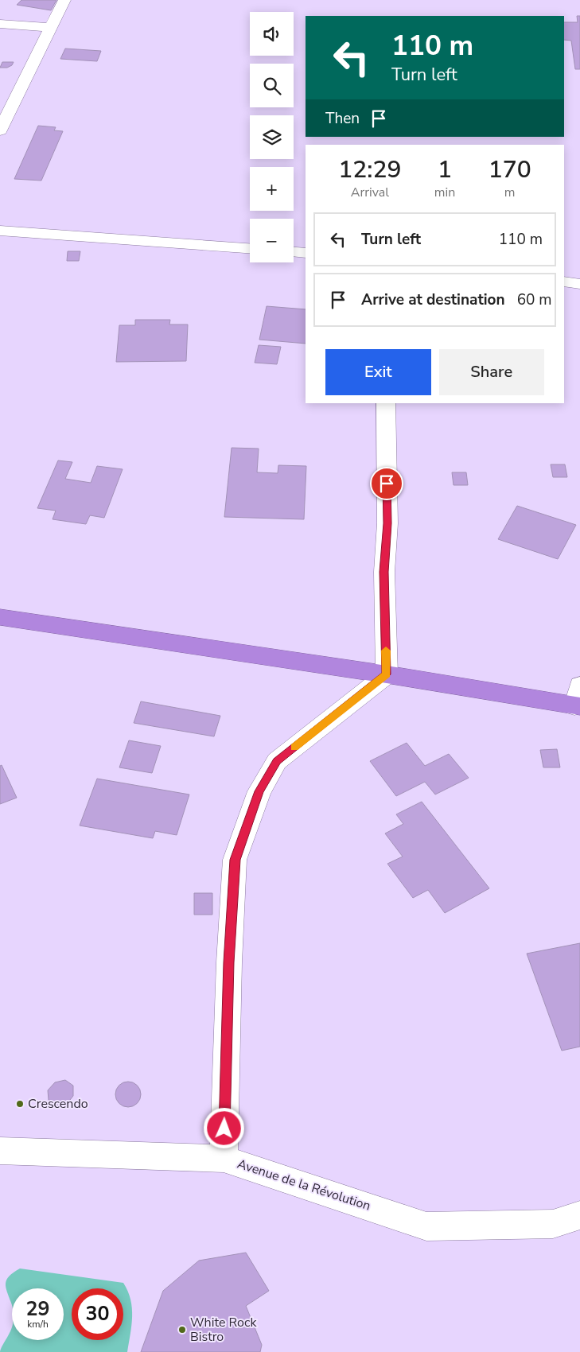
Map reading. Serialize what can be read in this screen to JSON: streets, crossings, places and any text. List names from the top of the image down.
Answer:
{
  "streets": {
    "street": ["Avenue de la Révolution"]
  },
  "places": ["Crescendo", "White Rock Bistro"],
  "page": {
    "map_buttons": ["+", "−"],
    "turn": ["110 m", "Turn left"],
    "then": "Then",
    "eta": [
      "12:29",
      "Arrival",
      "1",
      "min",
      "170",
      "m"
    ],
    "list": [
      {
        "name": "Turn left",
        "value": "110 m"
      },
      {
        "name": "Arrive at destination",
        "value": "60 m"
      }
    ],
    "buttons": ["Exit", "Share"],
    "speed": "29 km/h",
    "limit": "30"
  }
}
